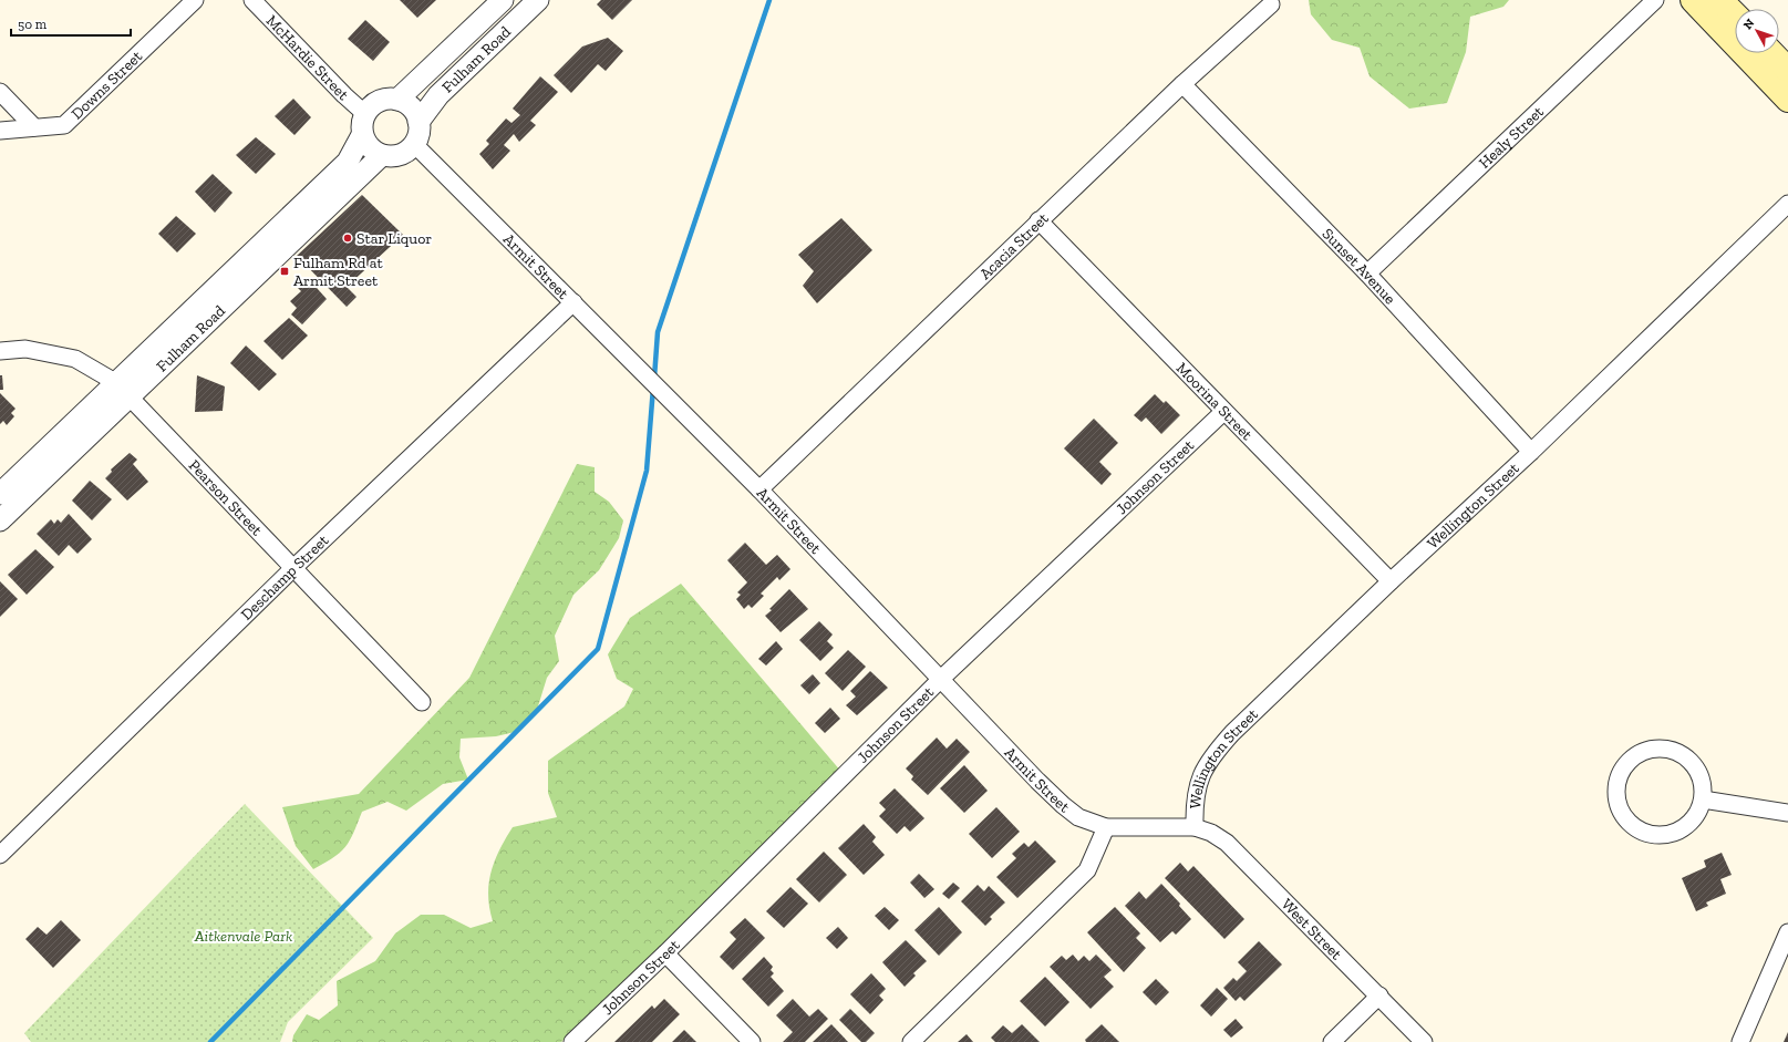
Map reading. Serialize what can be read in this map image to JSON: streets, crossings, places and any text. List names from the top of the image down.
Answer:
{
  "streets": {
    "street": [
      "McHardie Street",
      "Fulham Road",
      "Downs Street",
      "Healy Street",
      "Acacia Street",
      "Armit Street",
      "Sunset Avenue",
      "Moorina Street",
      "Johnson Street",
      "Pearson Street",
      "Wellington Street",
      "Deschamp Street",
      "West Street"
    ]
  },
  "crossings": [
    ["McHardie Street", "Fulham Road"],
    ["McHardie Street", "Armit Street"],
    ["Fulham Road", "Armit Street"],
    ["Fulham Road", "Pearson Street"],
    ["Healy Street", "Sunset Avenue"],
    ["Acacia Street", "Armit Street"],
    ["Acacia Street", "Sunset Avenue"],
    ["Acacia Street", "Moorina Street"],
    ["Armit Street", "Johnson Street"],
    ["Armit Street", "Wellington Street"],
    ["Armit Street", "Deschamp Street"],
    ["Armit Street", "West Street"],
    ["Sunset Avenue", "Wellington Street"],
    ["Moorina Street", "Johnson Street"],
    ["Moorina Street", "Wellington Street"],
    ["Pearson Street", "Deschamp Street"],
    ["Wellington Street", "West Street"]
  ],
  "parks": ["Aitkenvale Park"],
  "places": {
    "other": ["Star Liquor"],
    "transit": ["Fulham Rd at Armit Street"]
  },
  "scale_bar": "50 m",
  "north": "top left"
}
